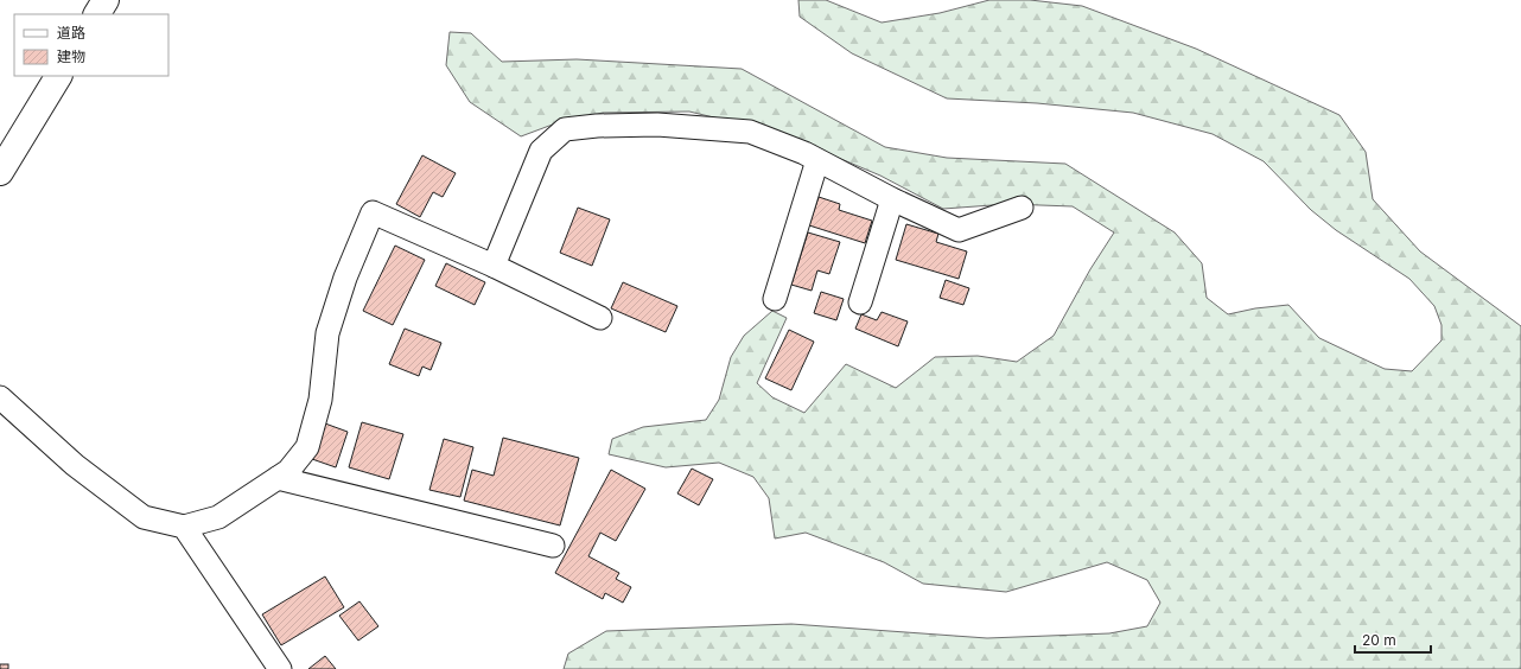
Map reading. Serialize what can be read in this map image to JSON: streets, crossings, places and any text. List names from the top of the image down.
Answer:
{
  "legend": ["道路", "建物"],
  "scale_bar": "20 m"
}
